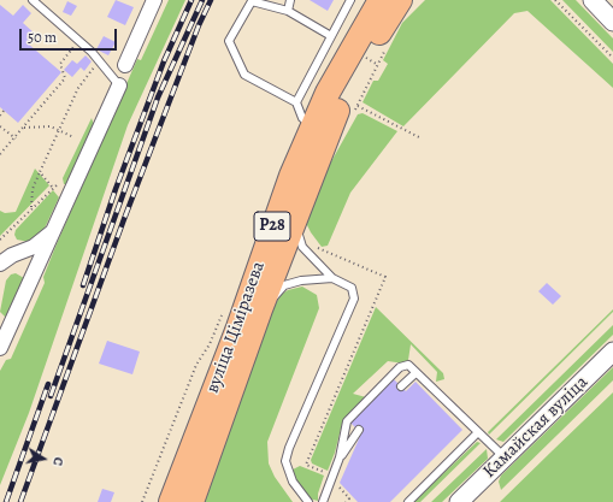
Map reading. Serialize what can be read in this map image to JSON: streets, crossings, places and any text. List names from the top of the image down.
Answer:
{
  "streets": {
    "main road": ["Р28", "вуліца Ціміразева"],
    "street": ["Камайская вуліца"]
  },
  "scale_bar": "50 m",
  "north": "right"
}
